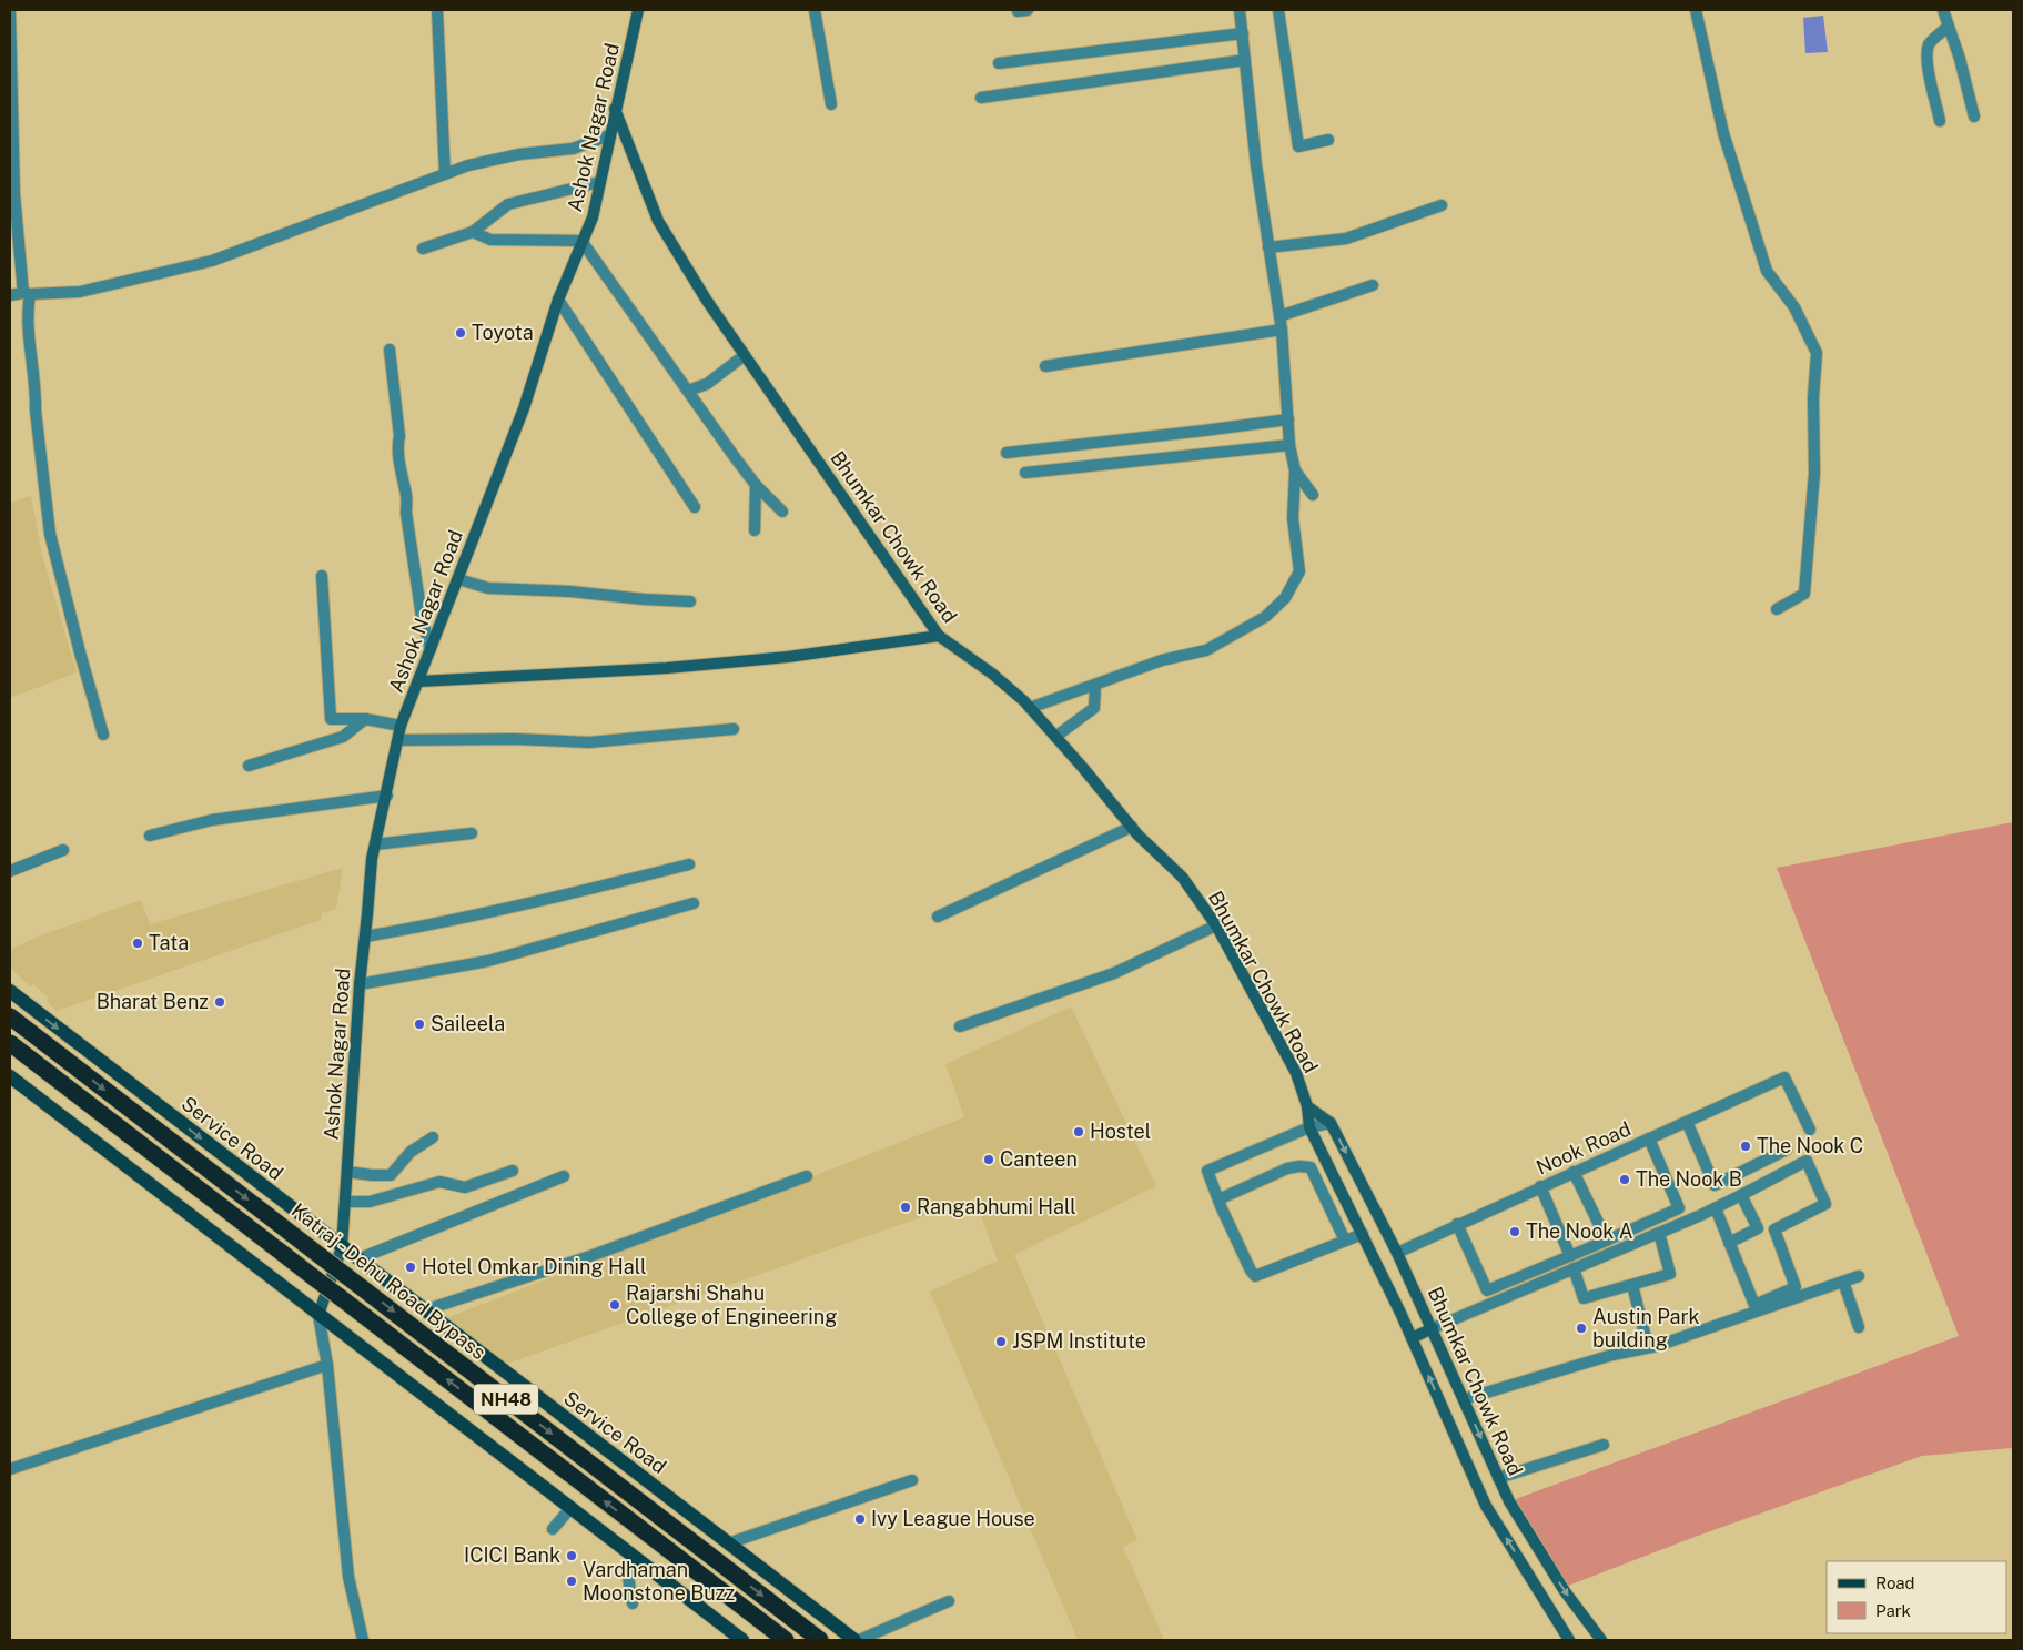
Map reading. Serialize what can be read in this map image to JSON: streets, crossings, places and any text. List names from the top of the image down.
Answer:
{
  "streets": {
    "highway": ["Katraj - Dehu Road Bypass", "NH48"],
    "main road": ["Service Road"],
    "street": ["Ashok Nagar Road", "Bhumkar Chowk Road", "Nook Road"]
  },
  "crossings": [
    ["Ashok Nagar Road", "Bhumkar Chowk Road"],
    ["Ashok Nagar Road", "Service Road"],
    ["Bhumkar Chowk Road", "Nook Road"]
  ],
  "places": [
    "Toyota",
    "Tata",
    "Bharat Benz",
    "Saileela",
    "Hostel",
    "The Nook C",
    "Canteen",
    "The Nook B",
    "Rangabhumi Hall",
    "The Nook A",
    "Hotel Omkar Dining Hall",
    "Rajarshi Shahu College of Engineering",
    "Austin Park building",
    "JSPM Institute",
    "Ivy League House",
    "ICICI Bank",
    "Vardhaman Moonstone Buzz"
  ],
  "legend": ["Road", "Park"]
}
